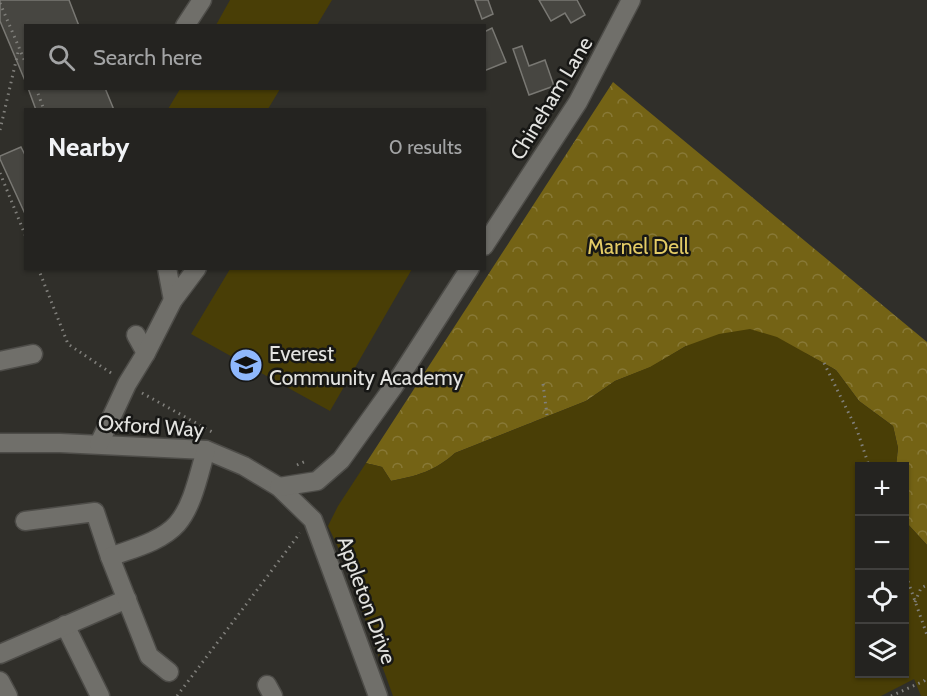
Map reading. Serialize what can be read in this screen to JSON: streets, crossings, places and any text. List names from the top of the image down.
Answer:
{
  "streets": {
    "street": ["Chineham Lane", "Oxford Way", "Appleton Drive"]
  },
  "crossings": [
    ["Oxford Way", "Appleton Drive"]
  ],
  "parks": ["Marnel Dell"],
  "places": {
    "school or university": ["Everest Community Academy"]
  },
  "page": {
    "search": "Search here",
    "heading": ["Nearby", "0 results"],
    "map_buttons": ["+", "−"]
  }
}
